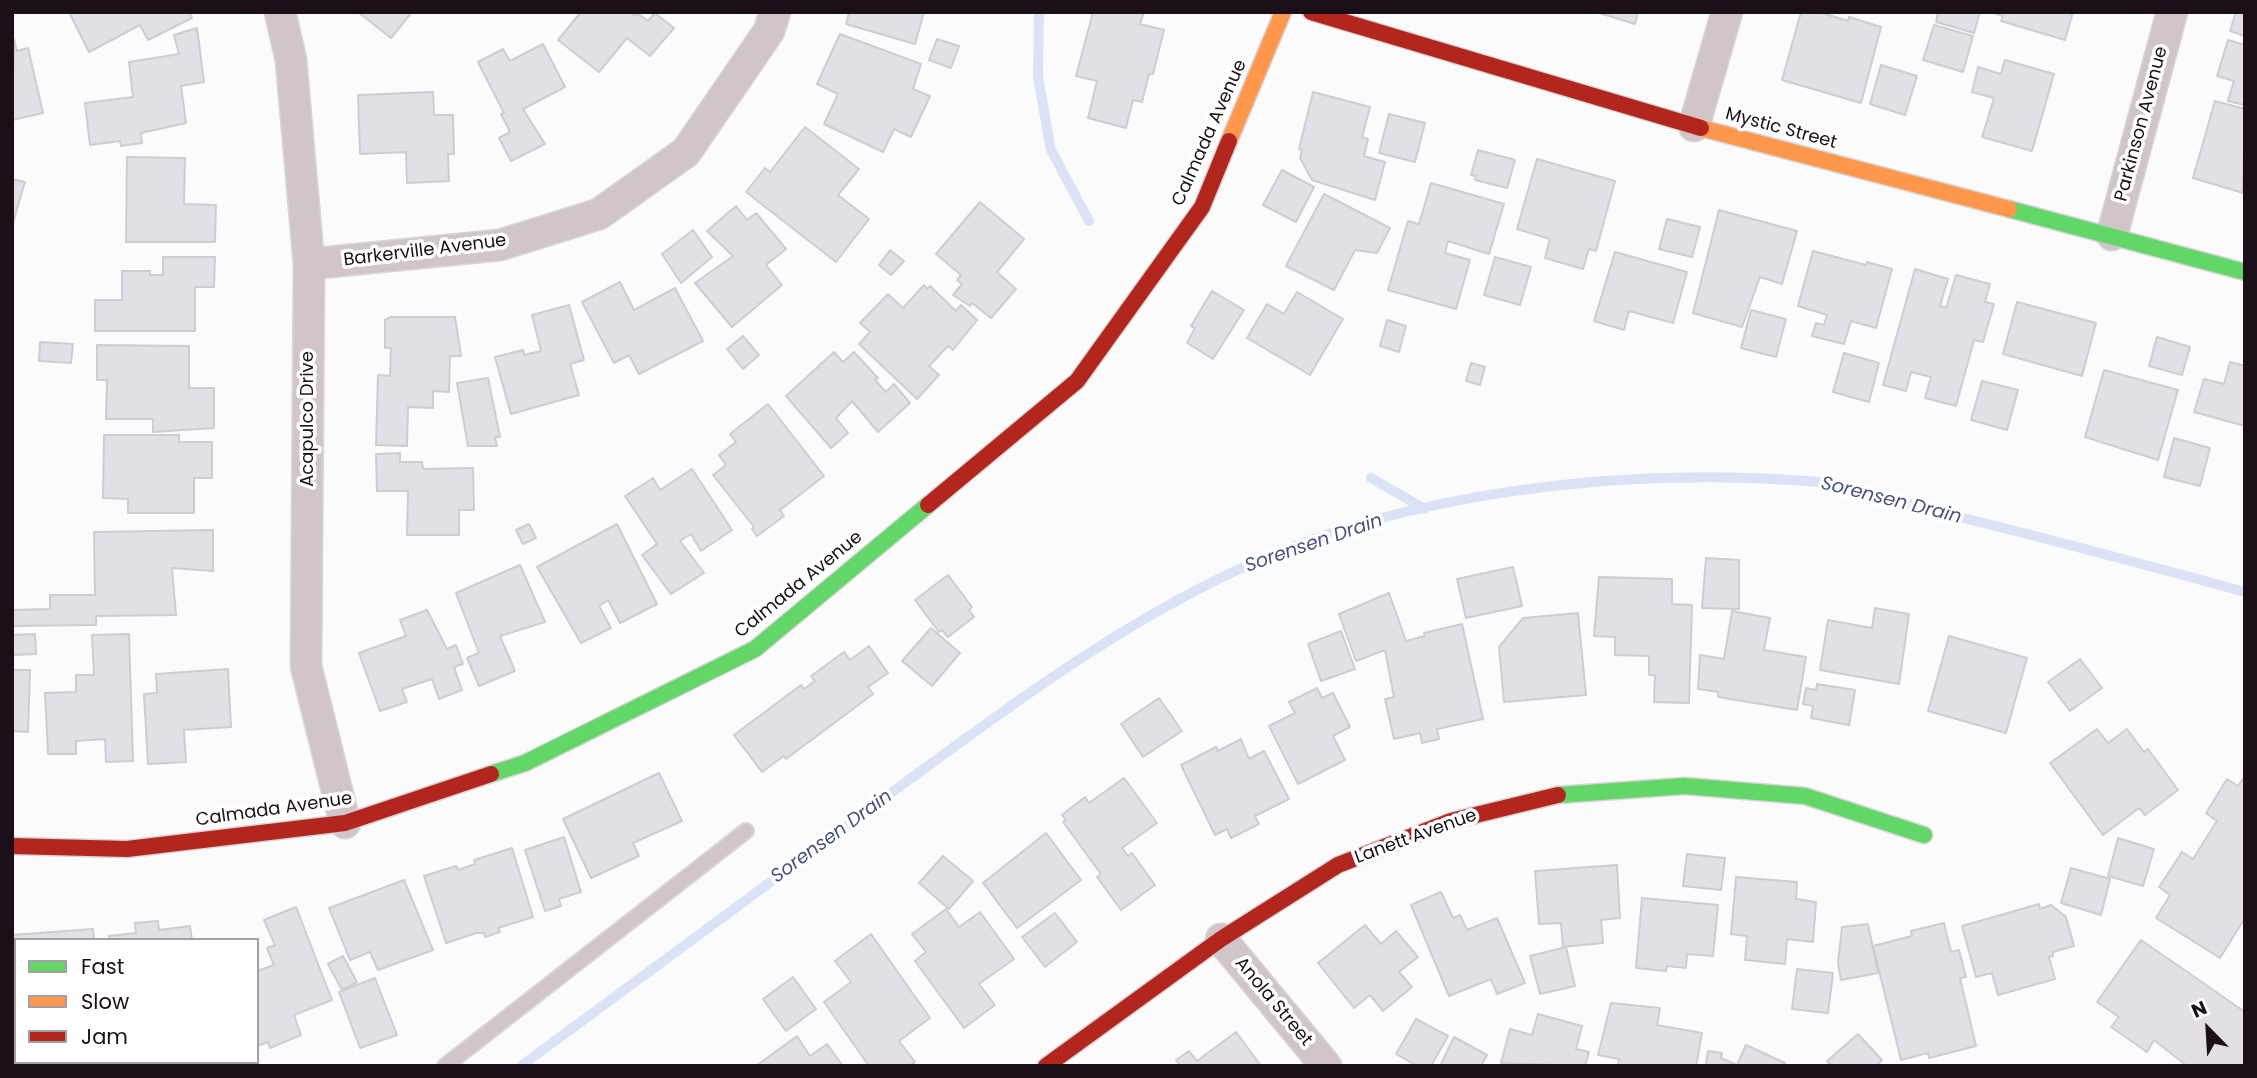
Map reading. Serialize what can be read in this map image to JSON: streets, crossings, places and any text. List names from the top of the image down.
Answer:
{
  "streets": {
    "street": [
      "Parkinson Avenue",
      "Mystic Street",
      "Calmada Avenue",
      "Barkerville Avenue",
      "Acapulco Drive",
      "Lanett Avenue",
      "Anola Street"
    ]
  },
  "crossings": [
    ["Parkinson Avenue", "Mystic Street"],
    ["Calmada Avenue", "Acapulco Drive"],
    ["Barkerville Avenue", "Acapulco Drive"],
    ["Lanett Avenue", "Anola Street"]
  ],
  "water": ["Sorensen Drain"],
  "legend": ["Fast", "Slow", "Jam"],
  "north": "top left"
}
